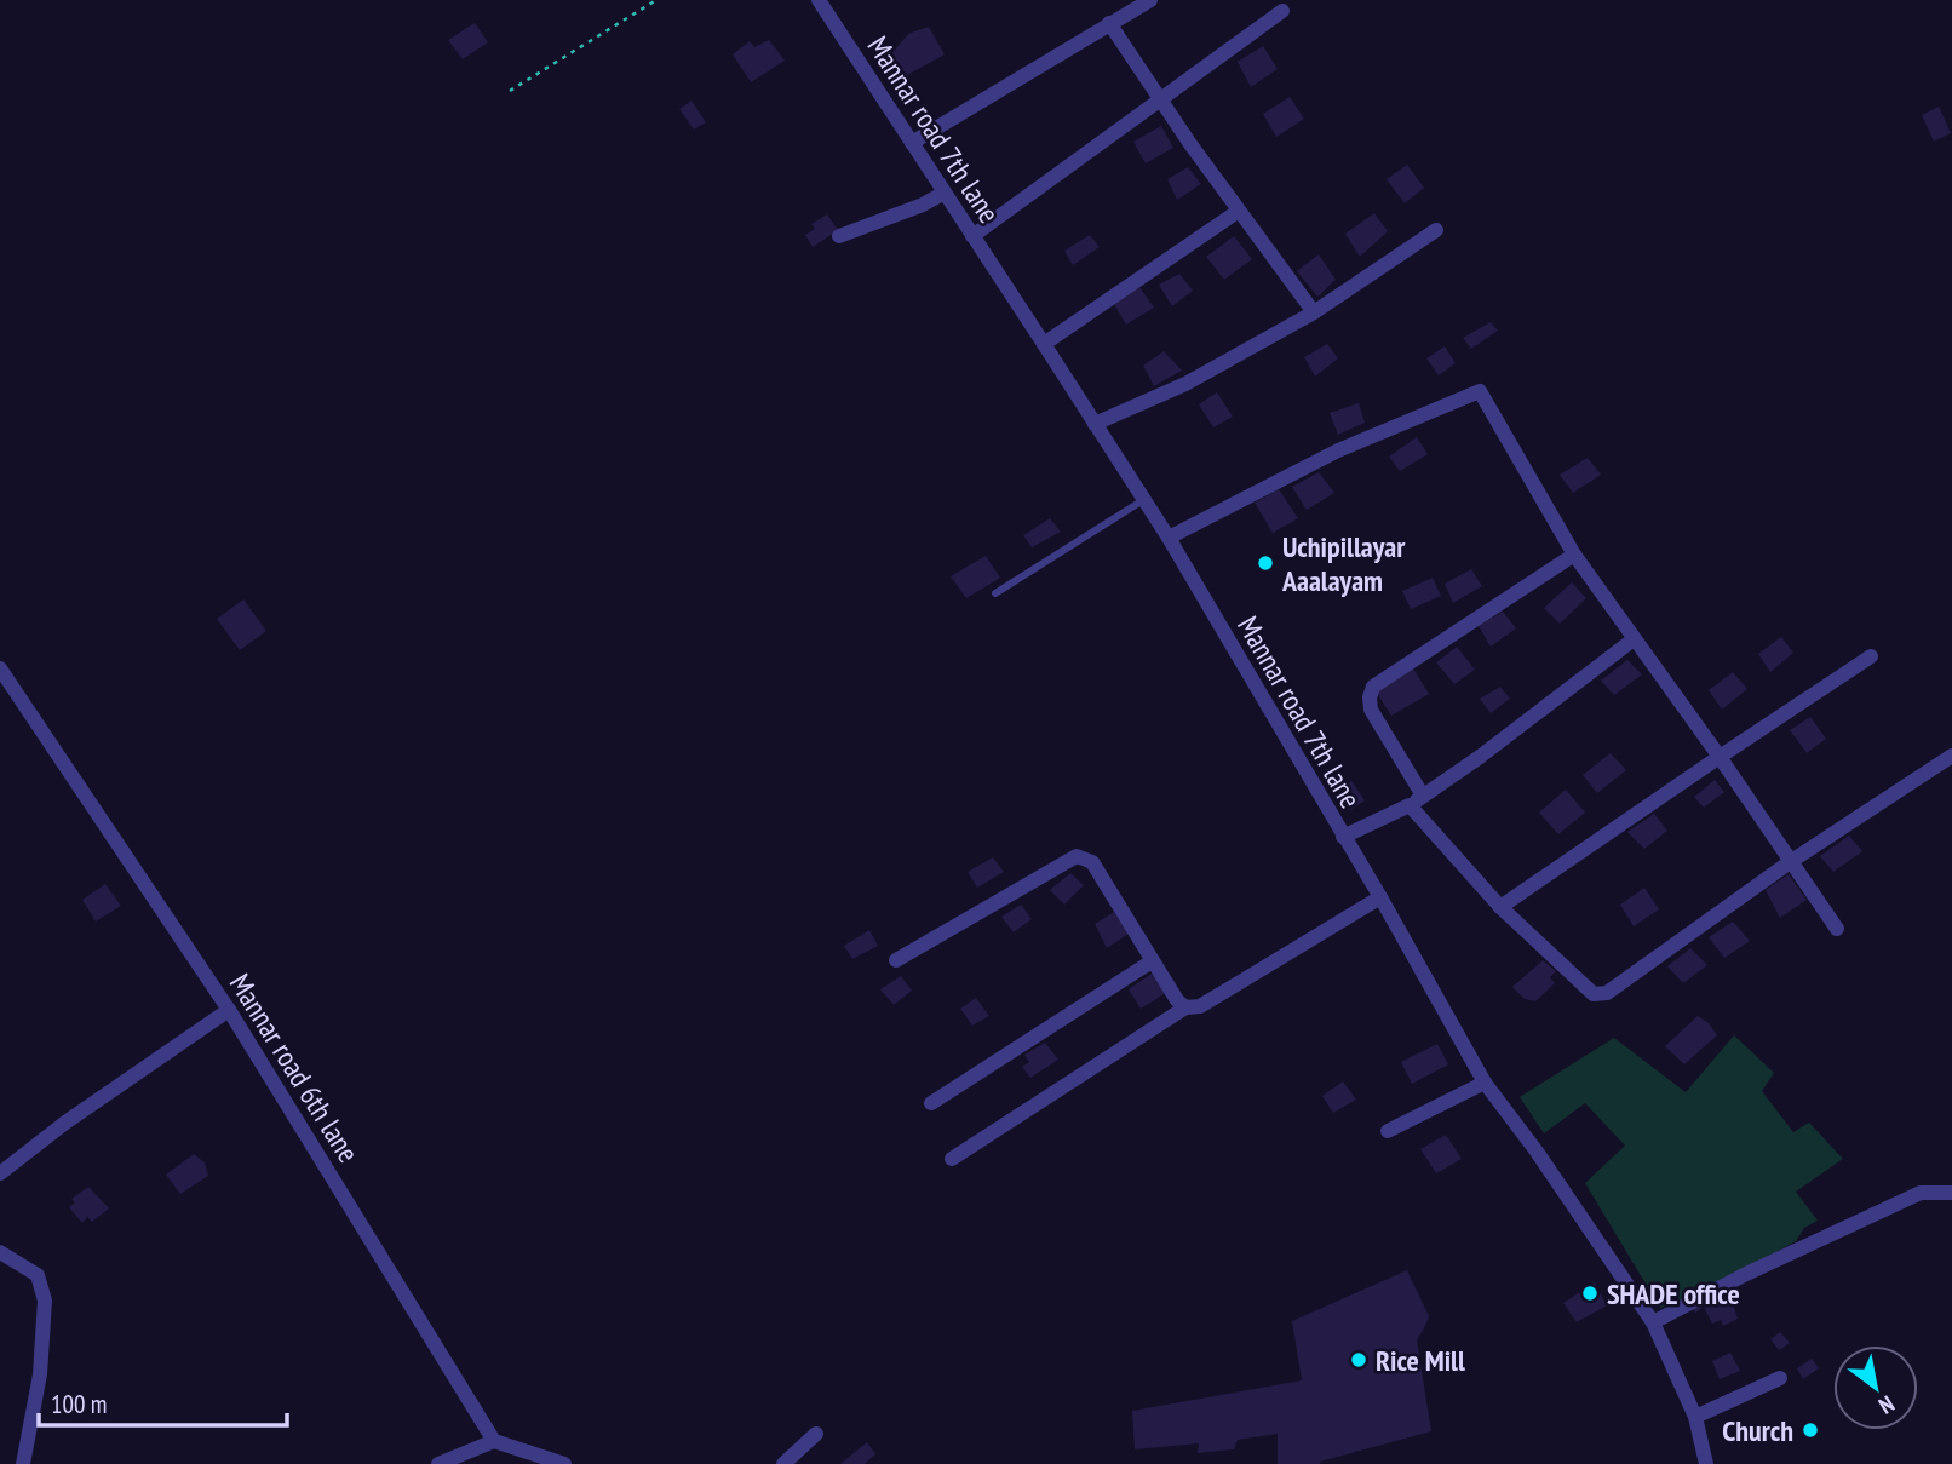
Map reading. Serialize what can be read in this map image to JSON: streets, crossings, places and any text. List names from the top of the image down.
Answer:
{
  "streets": {
    "street": ["Mannar road 7th lane", "Mannar road 6th lane"]
  },
  "places": [
    "Uchipillayar Aaalayam",
    "SHADE office",
    "Rice Mill",
    "Church"
  ],
  "scale_bar": "100 m",
  "north": "bottom right"
}
